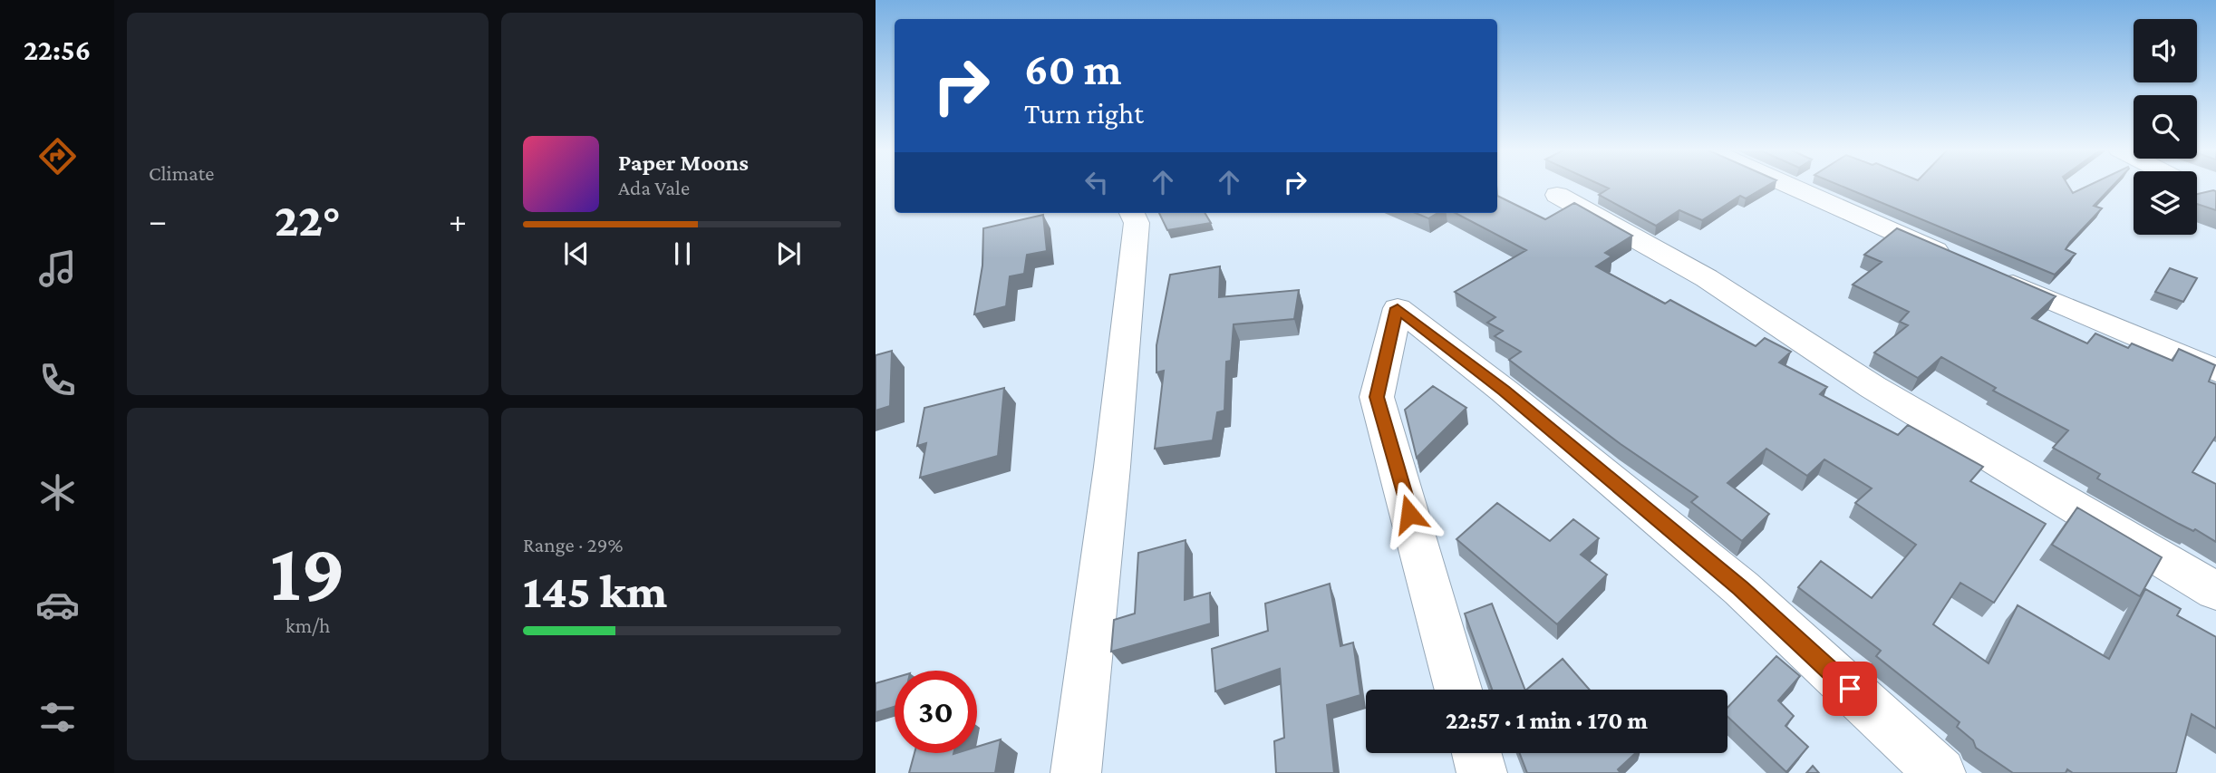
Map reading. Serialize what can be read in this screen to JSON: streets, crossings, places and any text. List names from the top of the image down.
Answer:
{
  "page": {
    "tabs": "22:56",
    "tile": [
      "Climate",
      ["19", "km/h"],
      ["Range · 29%", "145 km"]
    ],
    "turn": ["60 m", "Turn right"],
    "song": ["Paper Moons", "Ada Vale"],
    "heat": ["−", "22°", "+"],
    "limit": "30",
    "trip": "22:57 · 1 min · 170 m"
  }
}
